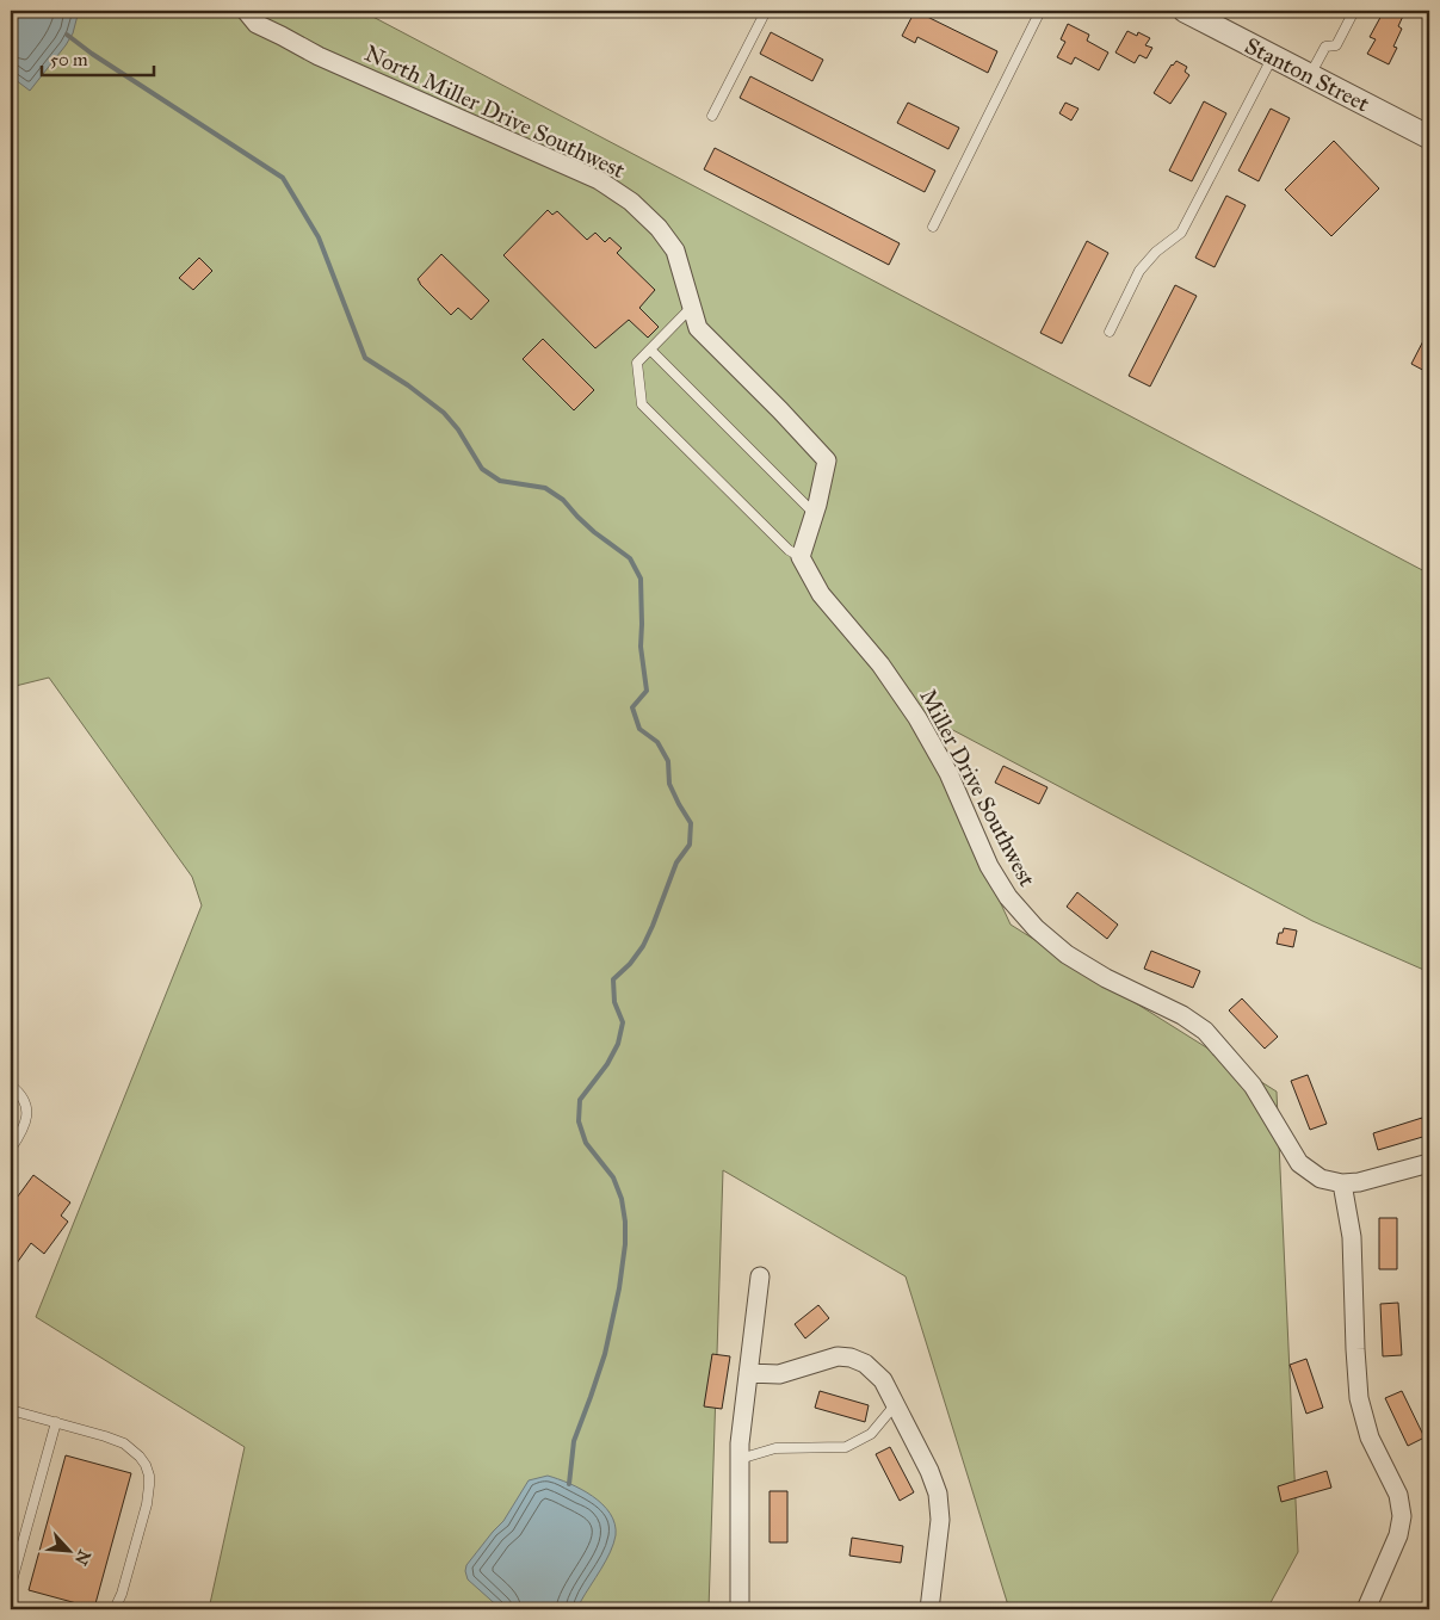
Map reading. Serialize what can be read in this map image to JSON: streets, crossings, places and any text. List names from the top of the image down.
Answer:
{
  "streets": {
    "street": ["Stanton Street", "North Miller Drive Southwest", "Miller Drive Southwest"]
  },
  "crossings": [
    ["North Miller Drive Southwest", "Miller Drive Southwest"]
  ],
  "scale_bar": "50 m",
  "north": "bottom right"
}
